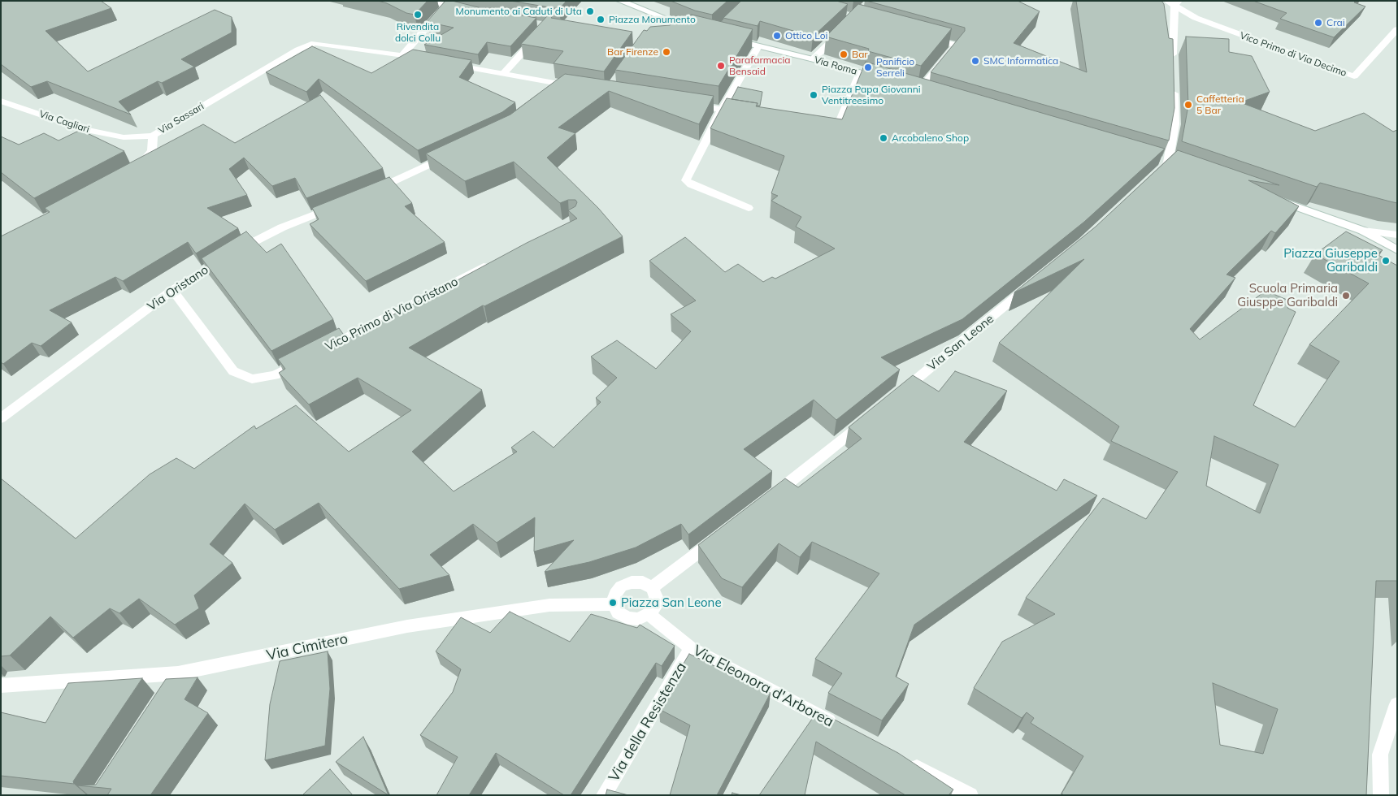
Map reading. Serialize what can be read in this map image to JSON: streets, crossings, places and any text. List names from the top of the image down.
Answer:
{
  "streets": {
    "street": [
      "Vico Primo di Via Decimo",
      "Via Roma",
      "Via Sassari",
      "Via Cagliari",
      "Via Oristano",
      "Vico Primo di Via Oristano",
      "Via San Leone",
      "Via Cimitero",
      "Via Eleonora d'Arborea",
      "Via della Resistenza"
    ]
  },
  "crossings": [
    ["Via Sassari", "Via Cagliari"],
    ["Via Cimitero", "Via Eleonora d'Arborea"],
    ["Via Eleonora d'Arborea", "Via della Resistenza"]
  ],
  "places": [
    "Monumento ai Caduti di Uta",
    "Rivendita dolci Collu",
    "Piazza Monumento",
    "Crai",
    "Ottico Loi",
    "Bar Firenze",
    "Bar",
    "SMC Informatica",
    "Parafarmacia Bensaid",
    "Panificio Serreli",
    "Piazza Papa Giovanni Ventitreesimo",
    "Caffetteria 5 Bar",
    "Arcobaleno Shop",
    "Piazza Giuseppe Garibaldi",
    "Scuola Primaria Giusppe Garibaldi",
    "Piazza San Leone"
  ]
}
